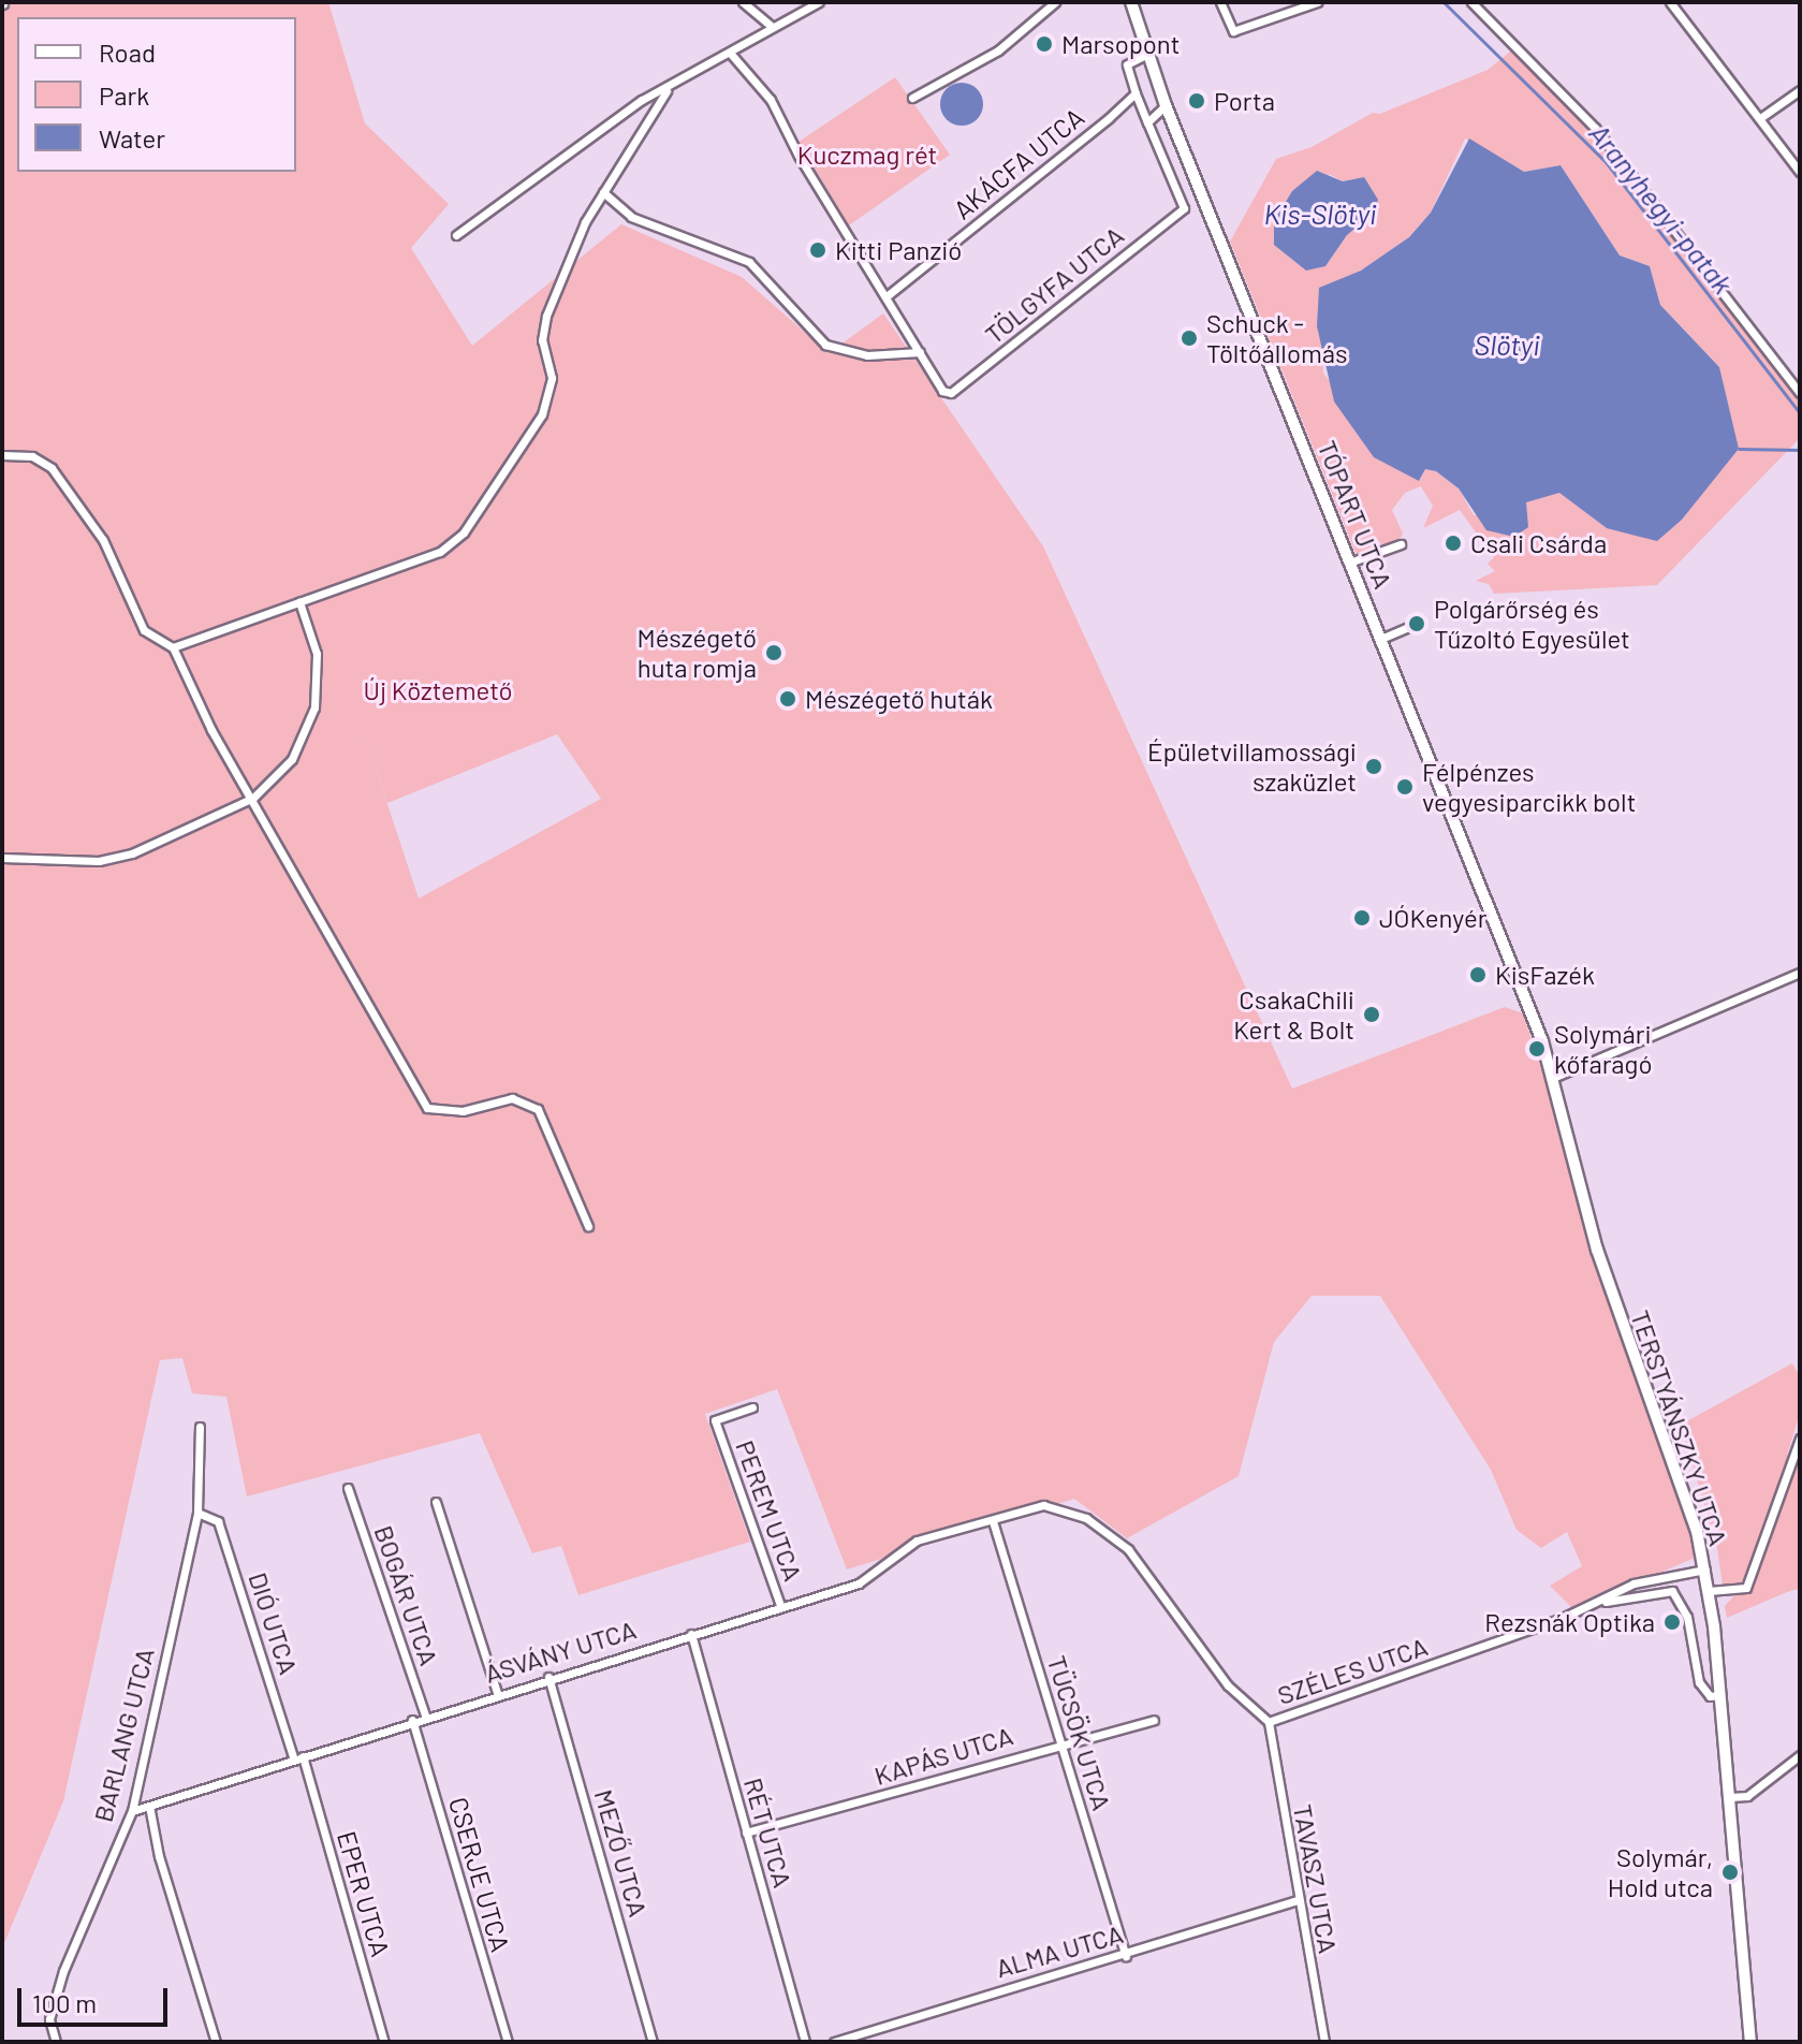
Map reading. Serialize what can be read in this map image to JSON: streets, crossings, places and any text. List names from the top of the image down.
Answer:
{
  "streets": {
    "main road": ["TÓPART UTCA", "TERSTYÁNSZKY UTCA"],
    "street": [
      "AKÁCFA UTCA",
      "TÖLGYFA UTCA",
      "PEREM UTCA",
      "BOGÁR UTCA",
      "DIÓ UTCA",
      "ÁSVÁNY UTCA",
      "SZÉLES UTCA",
      "TÜCSÖK UTCA",
      "BARLANG UTCA",
      "KAPÁS UTCA",
      "RÉT UTCA",
      "MEZŐ UTCA",
      "CSERJE UTCA",
      "TAVASZ UTCA",
      "EPER UTCA",
      "ALMA UTCA"
    ]
  },
  "crossings": [
    ["TÓPART UTCA", "TERSTYÁNSZKY UTCA"],
    ["TERSTYÁNSZKY UTCA", "SZÉLES UTCA"],
    ["PEREM UTCA", "ÁSVÁNY UTCA"],
    ["BOGÁR UTCA", "ÁSVÁNY UTCA"],
    ["DIÓ UTCA", "ÁSVÁNY UTCA"],
    ["DIÓ UTCA", "BARLANG UTCA"],
    ["DIÓ UTCA", "EPER UTCA"],
    ["ÁSVÁNY UTCA", "SZÉLES UTCA"],
    ["ÁSVÁNY UTCA", "TÜCSÖK UTCA"],
    ["ÁSVÁNY UTCA", "BARLANG UTCA"],
    ["ÁSVÁNY UTCA", "RÉT UTCA"],
    ["ÁSVÁNY UTCA", "MEZŐ UTCA"],
    ["ÁSVÁNY UTCA", "CSERJE UTCA"],
    ["ÁSVÁNY UTCA", "EPER UTCA"],
    ["SZÉLES UTCA", "TÜCSÖK UTCA"],
    ["SZÉLES UTCA", "TAVASZ UTCA"],
    ["TÜCSÖK UTCA", "KAPÁS UTCA"],
    ["TÜCSÖK UTCA", "ALMA UTCA"],
    ["KAPÁS UTCA", "RÉT UTCA"],
    ["TAVASZ UTCA", "ALMA UTCA"]
  ],
  "water": ["Aranyhegyi-patak", "Kis-Slötyi", "Slötyi"],
  "parks": ["Kuczmag rét", "Új Köztemető"],
  "places": [
    "Marsopont",
    "Porta",
    "Kitti Panzió",
    "Schuck - Töltőállomás",
    "Csali Csárda",
    "Polgárőrség és Tűzoltó Egyesület",
    "Mészégető huta romja",
    "Mészégető huták",
    "Épületvillamossági szaküzlet",
    "Félpénzes vegyesiparcikk bolt",
    "JÓKenyér",
    "KisFazék",
    "CsakaChili Kert & Bolt",
    "Solymári kőfaragó",
    "Rezsnák Optika",
    "Solymár, Hold utca"
  ],
  "legend": ["Road", "Park", "Water"],
  "scale_bar": "100 m"
}
